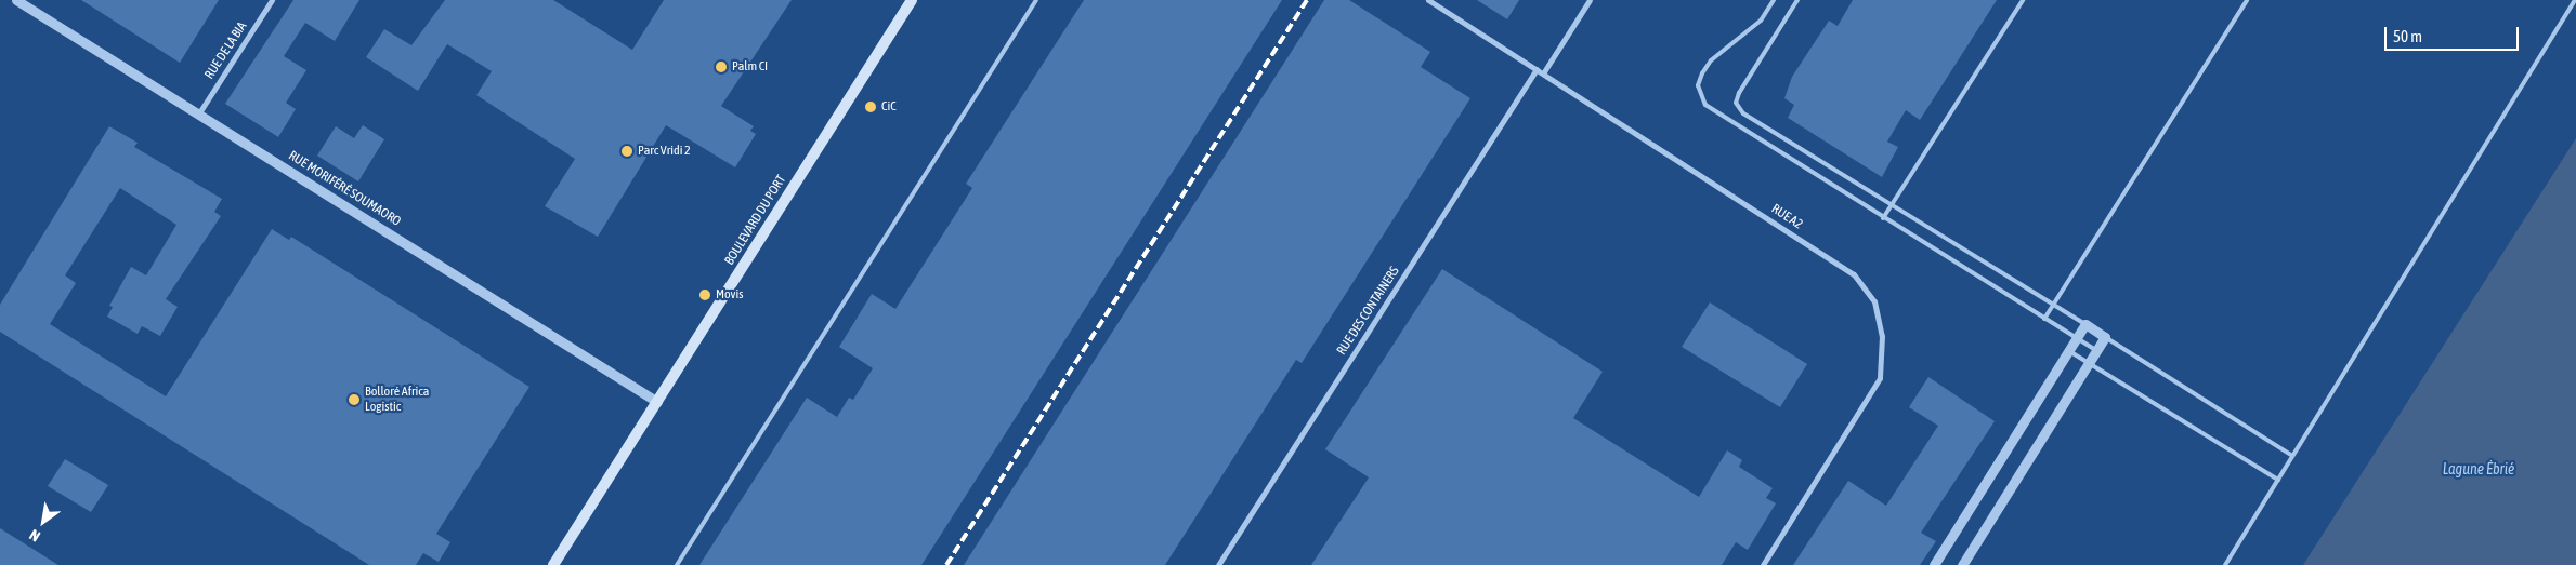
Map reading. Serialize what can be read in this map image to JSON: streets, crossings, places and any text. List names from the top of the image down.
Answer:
{
  "streets": {
    "main road": ["BOULEVARD DU PORT"],
    "street": [
      "RUE DE LA BIA",
      "RUE MORIFÉRÉ SOUMAORO",
      "RUE A2",
      "RUE DES CONTAINERS"
    ]
  },
  "crossings": [
    ["RUE DE LA BIA", "RUE MORIFÉRÉ SOUMAORO"],
    ["RUE MORIFÉRÉ SOUMAORO", "BOULEVARD DU PORT"],
    ["RUE A2", "RUE DES CONTAINERS"]
  ],
  "water": ["Lagune Ébrié"],
  "places": [
    "Palm CI",
    "CiC",
    "Parc Vridi 2",
    "Movis",
    "Bolloré Africa Logistic"
  ],
  "scale_bar": "50 m",
  "north": "bottom left"
}
